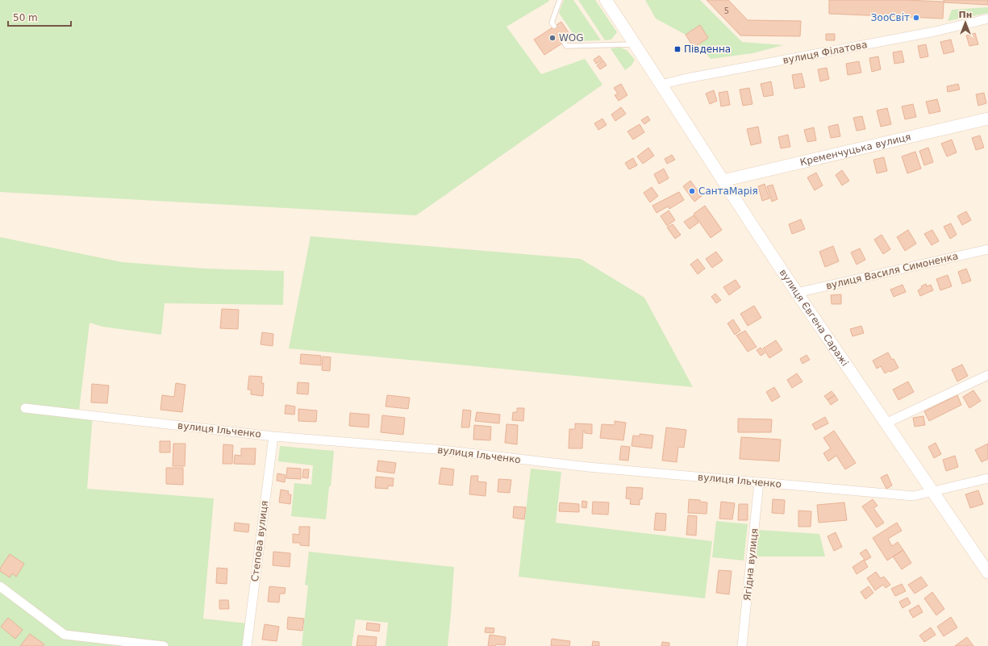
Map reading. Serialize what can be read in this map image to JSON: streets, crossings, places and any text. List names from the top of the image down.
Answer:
{
  "streets": {
    "main road": ["Кременчуцька вулиця", "вулиця Євгена Саражі"],
    "street": [
      "вулиця Філатова",
      "вулиця Василя Симоненка",
      "вулиця Ільченко",
      "Степова вулиця",
      "Ягідна вулиця"
    ]
  },
  "crossings": [
    ["вулиця Філатова", "вулиця Євгена Саражі"],
    ["Кременчуцька вулиця", "вулиця Євгена Саражі"],
    ["вулиця Василя Симоненка", "вулиця Євгена Саражі"],
    ["вулиця Євгена Саражі", "вулиця Ільченко"],
    ["вулиця Ільченко", "Степова вулиця"],
    ["вулиця Ільченко", "Ягідна вулиця"]
  ],
  "places": {
    "other": ["ЗооСвiт", "WOG", "СантаМарія"],
    "transit": ["Південна"]
  },
  "house_numbers": ["5"],
  "scale_bar": "50 m",
  "north": "top"
}
